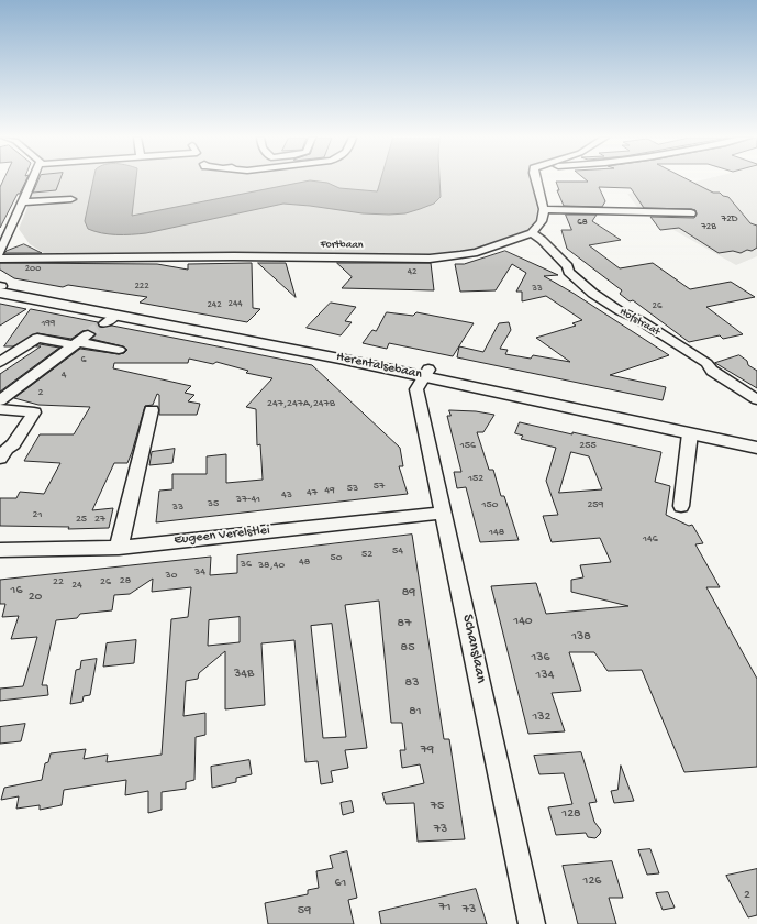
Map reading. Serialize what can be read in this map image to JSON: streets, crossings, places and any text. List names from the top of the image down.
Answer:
{
  "streets": {
    "main road": ["Herentalsebaan"],
    "street": [
      "Fortbaan",
      "Hofstraat",
      "Eugeen Verelstlei",
      "Schanslaan"
    ]
  },
  "crossings": [
    ["Fortbaan", "Hofstraat"],
    ["Herentalsebaan", "Schanslaan"],
    ["Eugeen Verelstlei", "Schanslaan"]
  ],
  "house_numbers": [
    "72D",
    "68",
    "72B",
    "200",
    "42",
    "222",
    "33",
    "244",
    "242",
    "26",
    "199",
    "6",
    "4",
    "2",
    "247,247A,247B",
    "156",
    "255",
    "152",
    "57",
    "53",
    "49",
    "47",
    "43",
    "37-41",
    "35",
    "150",
    "259",
    "33",
    "21",
    "25",
    "27",
    "148",
    "146",
    "54",
    "52",
    "50",
    "48",
    "36",
    "38,40",
    "34",
    "30",
    "28",
    "22",
    "26",
    "24",
    "16",
    "89",
    "20",
    "140",
    "87",
    "138",
    "85",
    "136",
    "34B",
    "134",
    "83",
    "81",
    "132",
    "79",
    "75",
    "128",
    "73",
    "126",
    "61",
    "2",
    "71",
    "73",
    "59"
  ]
}
